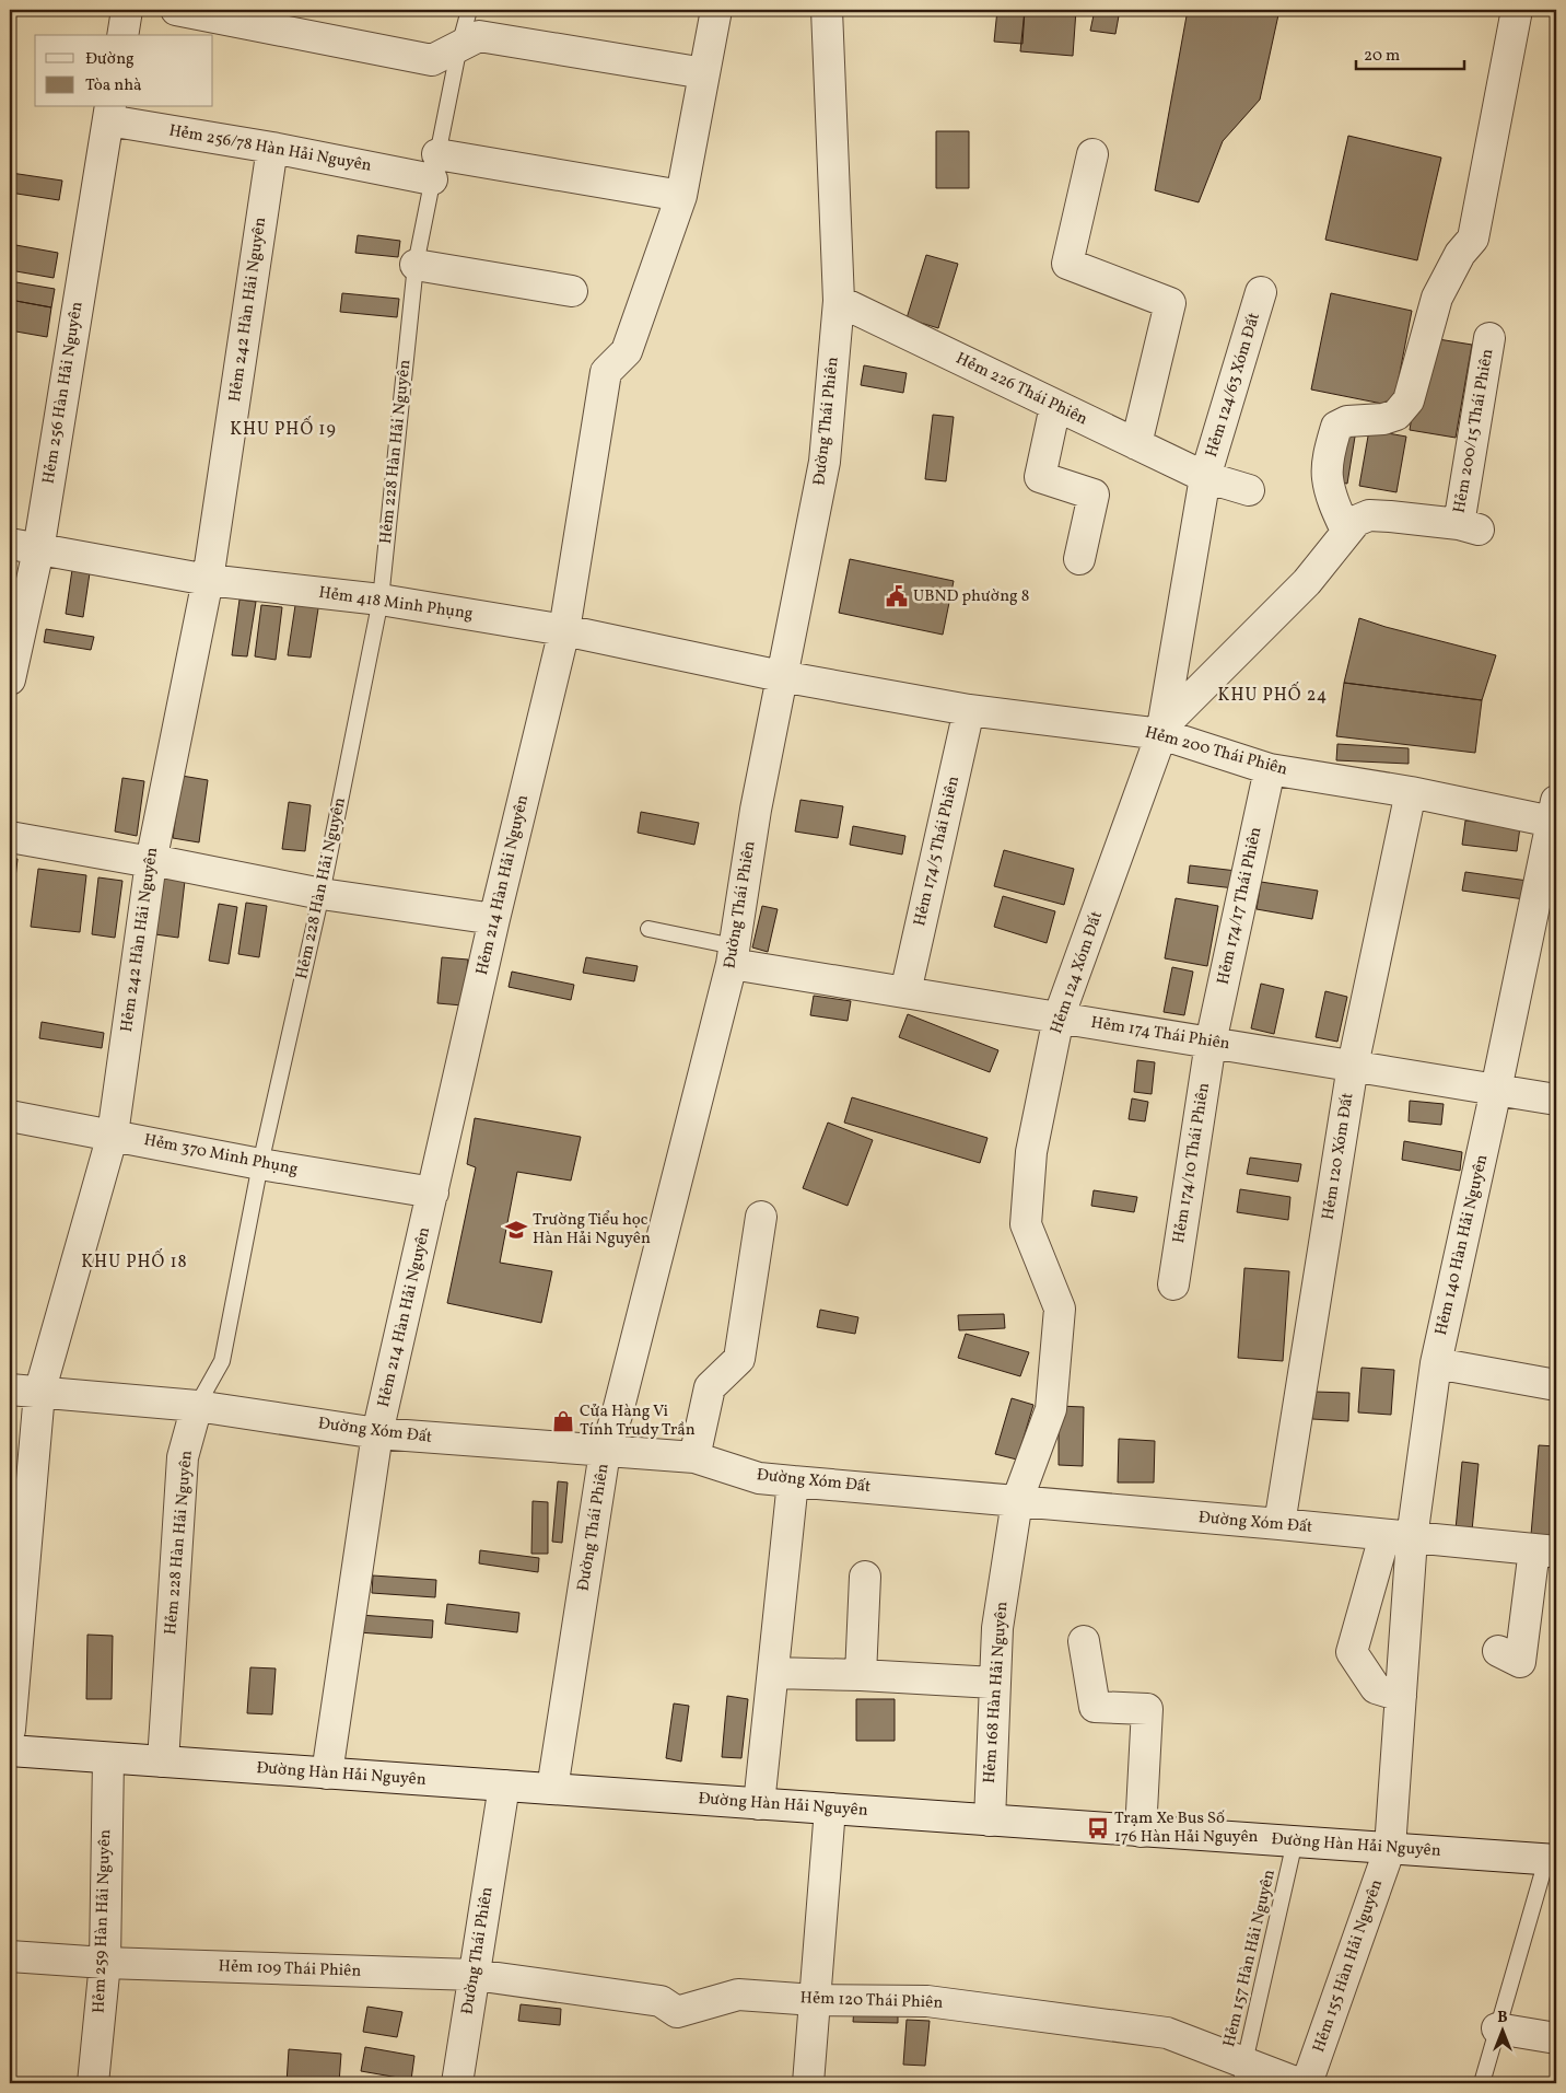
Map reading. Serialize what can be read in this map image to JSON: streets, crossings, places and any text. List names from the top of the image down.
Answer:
{
  "streets": {
    "street": [
      "Hẻm 256/78 Hàn Hải Nguyên",
      "Hẻm 242 Hàn Hải Nguyên",
      "Hẻm 124/63 Xóm Đất",
      "Hẻm 226 Thái Phiên",
      "Hẻm 256 Hàn Hải Nguyên",
      "Đường Thái Phiên",
      "Hẻm 200/15 Thái Phiên",
      "Hẻm 228 Hàn Hải Nguyên",
      "Hẻm 418 Minh Phụng",
      "Hẻm 200 Thái Phiên",
      "Hẻm 174/5 Thái Phiên",
      "Hẻm 214 Hàn Hải Nguyên",
      "Hẻm 174/17 Thái Phiên",
      "Hẻm 124 Xóm Đất",
      "Hẻm 174 Thái Phiên",
      "Hẻm 370 Minh Phụng",
      "Hẻm 120 Xóm Đất",
      "Hẻm 174/10 Thái Phiên",
      "Hẻm 140 Hàn Hải Nguyên",
      "Đường Xóm Đất",
      "Hẻm 168 Hàn Hải Nguyên",
      "Đường Hàn Hải Nguyên",
      "Hẻm 259 Hàn Hải Nguyên",
      "Hẻm 155 Hàn Hải Nguyên",
      "Hẻm 109 Thái Phiên",
      "Hẻm 120 Thái Phiên"
    ],
    "lane": ["Hẻm 157 Hàn Hải Nguyên"]
  },
  "crossings": [
    ["Hẻm 256/78 Hàn Hải Nguyên", "Hẻm 242 Hàn Hải Nguyên"],
    ["Hẻm 256/78 Hàn Hải Nguyên", "Hẻm 256 Hàn Hải Nguyên"],
    ["Hẻm 256/78 Hàn Hải Nguyên", "Hẻm 228 Hàn Hải Nguyên"],
    ["Hẻm 256/78 Hàn Hải Nguyên", "Hẻm 214 Hàn Hải Nguyên"],
    ["Hẻm 242 Hàn Hải Nguyên", "Hẻm 418 Minh Phụng"],
    ["Hẻm 242 Hàn Hải Nguyên", "Hẻm 370 Minh Phụng"],
    ["Hẻm 242 Hàn Hải Nguyên", "Đường Xóm Đất"],
    ["Hẻm 124/63 Xóm Đất", "Hẻm 226 Thái Phiên"],
    ["Hẻm 124/63 Xóm Đất", "Hẻm 124 Xóm Đất"],
    ["Hẻm 226 Thái Phiên", "Đường Thái Phiên"],
    ["Hẻm 226 Thái Phiên", "Hẻm 124 Xóm Đất"],
    ["Hẻm 256 Hàn Hải Nguyên", "Hẻm 418 Minh Phụng"],
    ["Đường Thái Phiên", "Hẻm 418 Minh Phụng"],
    ["Đường Thái Phiên", "Hẻm 200 Thái Phiên"],
    ["Đường Thái Phiên", "Hẻm 174 Thái Phiên"],
    ["Đường Thái Phiên", "Đường Xóm Đất"],
    ["Đường Thái Phiên", "Đường Hàn Hải Nguyên"],
    ["Đường Thái Phiên", "Hẻm 109 Thái Phiên"],
    ["Đường Thái Phiên", "Hẻm 120 Thái Phiên"],
    ["Hẻm 200/15 Thái Phiên", "Hẻm 200 Thái Phiên"],
    ["Hẻm 200/15 Thái Phiên", "Hẻm 124 Xóm Đất"],
    ["Hẻm 228 Hàn Hải Nguyên", "Hẻm 418 Minh Phụng"],
    ["Hẻm 228 Hàn Hải Nguyên", "Hẻm 370 Minh Phụng"],
    ["Hẻm 228 Hàn Hải Nguyên", "Đường Xóm Đất"],
    ["Hẻm 228 Hàn Hải Nguyên", "Đường Hàn Hải Nguyên"],
    ["Hẻm 418 Minh Phụng", "Hẻm 200 Thái Phiên"],
    ["Hẻm 418 Minh Phụng", "Hẻm 214 Hàn Hải Nguyên"],
    ["Hẻm 200 Thái Phiên", "Hẻm 174/5 Thái Phiên"],
    ["Hẻm 200 Thái Phiên", "Hẻm 174/17 Thái Phiên"],
    ["Hẻm 200 Thái Phiên", "Hẻm 124 Xóm Đất"],
    ["Hẻm 200 Thái Phiên", "Hẻm 120 Xóm Đất"],
    ["Hẻm 200 Thái Phiên", "Hẻm 140 Hàn Hải Nguyên"],
    ["Hẻm 174/5 Thái Phiên", "Hẻm 174 Thái Phiên"],
    ["Hẻm 214 Hàn Hải Nguyên", "Hẻm 370 Minh Phụng"],
    ["Hẻm 214 Hàn Hải Nguyên", "Đường Xóm Đất"],
    ["Hẻm 214 Hàn Hải Nguyên", "Đường Hàn Hải Nguyên"],
    ["Hẻm 174/17 Thái Phiên", "Hẻm 174 Thái Phiên"],
    ["Hẻm 174/17 Thái Phiên", "Hẻm 174/10 Thái Phiên"],
    ["Hẻm 124 Xóm Đất", "Hẻm 174 Thái Phiên"],
    ["Hẻm 124 Xóm Đất", "Đường Xóm Đất"],
    ["Hẻm 124 Xóm Đất", "Hẻm 168 Hàn Hải Nguyên"],
    ["Hẻm 174 Thái Phiên", "Hẻm 120 Xóm Đất"],
    ["Hẻm 174 Thái Phiên", "Hẻm 174/10 Thái Phiên"],
    ["Hẻm 174 Thái Phiên", "Hẻm 140 Hàn Hải Nguyên"],
    ["Hẻm 120 Xóm Đất", "Đường Xóm Đất"],
    ["Hẻm 140 Hàn Hải Nguyên", "Đường Xóm Đất"],
    ["Hẻm 140 Hàn Hải Nguyên", "Đường Hàn Hải Nguyên"],
    ["Hẻm 140 Hàn Hải Nguyên", "Hẻm 155 Hàn Hải Nguyên"],
    ["Đường Xóm Đất", "Hẻm 168 Hàn Hải Nguyên"],
    ["Hẻm 168 Hàn Hải Nguyên", "Đường Hàn Hải Nguyên"],
    ["Đường Hàn Hải Nguyên", "Hẻm 259 Hàn Hải Nguyên"],
    ["Đường Hàn Hải Nguyên", "Hẻm 157 Hàn Hải Nguyên"],
    ["Đường Hàn Hải Nguyên", "Hẻm 155 Hàn Hải Nguyên"],
    ["Hẻm 259 Hàn Hải Nguyên", "Hẻm 109 Thái Phiên"],
    ["Hẻm 157 Hàn Hải Nguyên", "Hẻm 120 Thái Phiên"],
    ["Hẻm 109 Thái Phiên", "Hẻm 120 Thái Phiên"]
  ],
  "districts": ["KHU PHỐ 19", "KHU PHỐ 24", "KHU PHỐ 18"],
  "places": {
    "public building": ["UBND phường 8"],
    "school or university": ["Trường Tiểu học Hàn Hải Nguyên"],
    "shop": ["Cửa Hàng Vi Tính Trudy Trần"],
    "bus stop": ["Trạm Xe Bus Số 176 Hàn Hải Nguyên"]
  },
  "legend": ["Đường", "Tòa nhà"],
  "scale_bar": "20 m",
  "north": "top"
}
